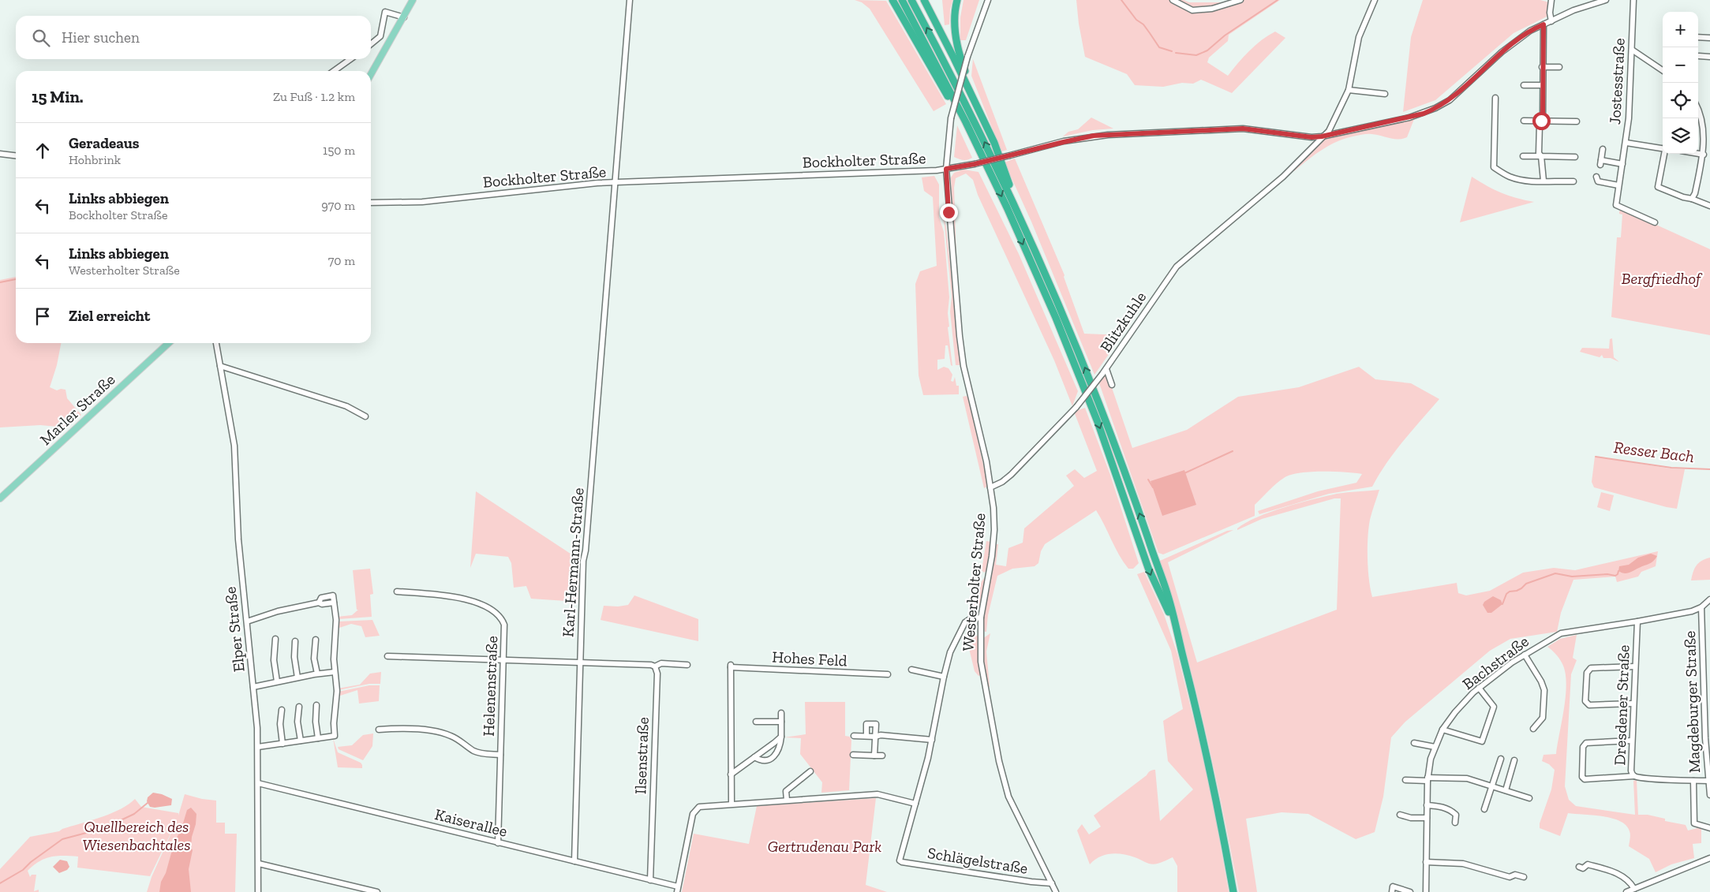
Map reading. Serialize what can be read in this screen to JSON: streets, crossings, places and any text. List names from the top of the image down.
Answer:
{
  "streets": {
    "main road": ["Marler Straße"],
    "street": [
      "Jostesstraße",
      "Bockholter Straße",
      "Blitzkuhle",
      "Karl-Hermann-Straße",
      "Westerholter Straße",
      "Elper Straße",
      "Hohes Feld",
      "Bachstraße",
      "Helenenstraße",
      "Magdeburger Straße",
      "Dresdener Straße",
      "Ilsenstraße",
      "Kaiserallee",
      "Schlägelstraße"
    ]
  },
  "crossings": [
    ["Bockholter Straße", "Blitzkuhle"],
    ["Bockholter Straße", "Karl-Hermann-Straße"],
    ["Bockholter Straße", "Westerholter Straße"],
    ["Blitzkuhle", "Westerholter Straße"],
    ["Karl-Hermann-Straße", "Kaiserallee"],
    ["Westerholter Straße", "Schlägelstraße"],
    ["Elper Straße", "Kaiserallee"],
    ["Bachstraße", "Magdeburger Straße"],
    ["Bachstraße", "Dresdener Straße"],
    ["Helenenstraße", "Kaiserallee"],
    ["Magdeburger Straße", "Dresdener Straße"],
    ["Ilsenstraße", "Kaiserallee"]
  ],
  "water": ["Resser Bach"],
  "parks": ["Bergfriedhof", "Quellbereich des Wiesenbachtales", "Gertrudenau Park"],
  "page": {
    "map_buttons": ["+", "−"],
    "search": "Hier suchen",
    "heading": ["15 Min.", "Zu Fuß · 1.2 km"],
    "list": [
      ["Geradeaus", "Hohbrink", "150 m"],
      ["Links abbiegen", "Bockholter Straße", "970 m"],
      ["Links abbiegen", "Westerholter Straße", "70 m"],
      "Ziel erreicht"
    ]
  }
}
